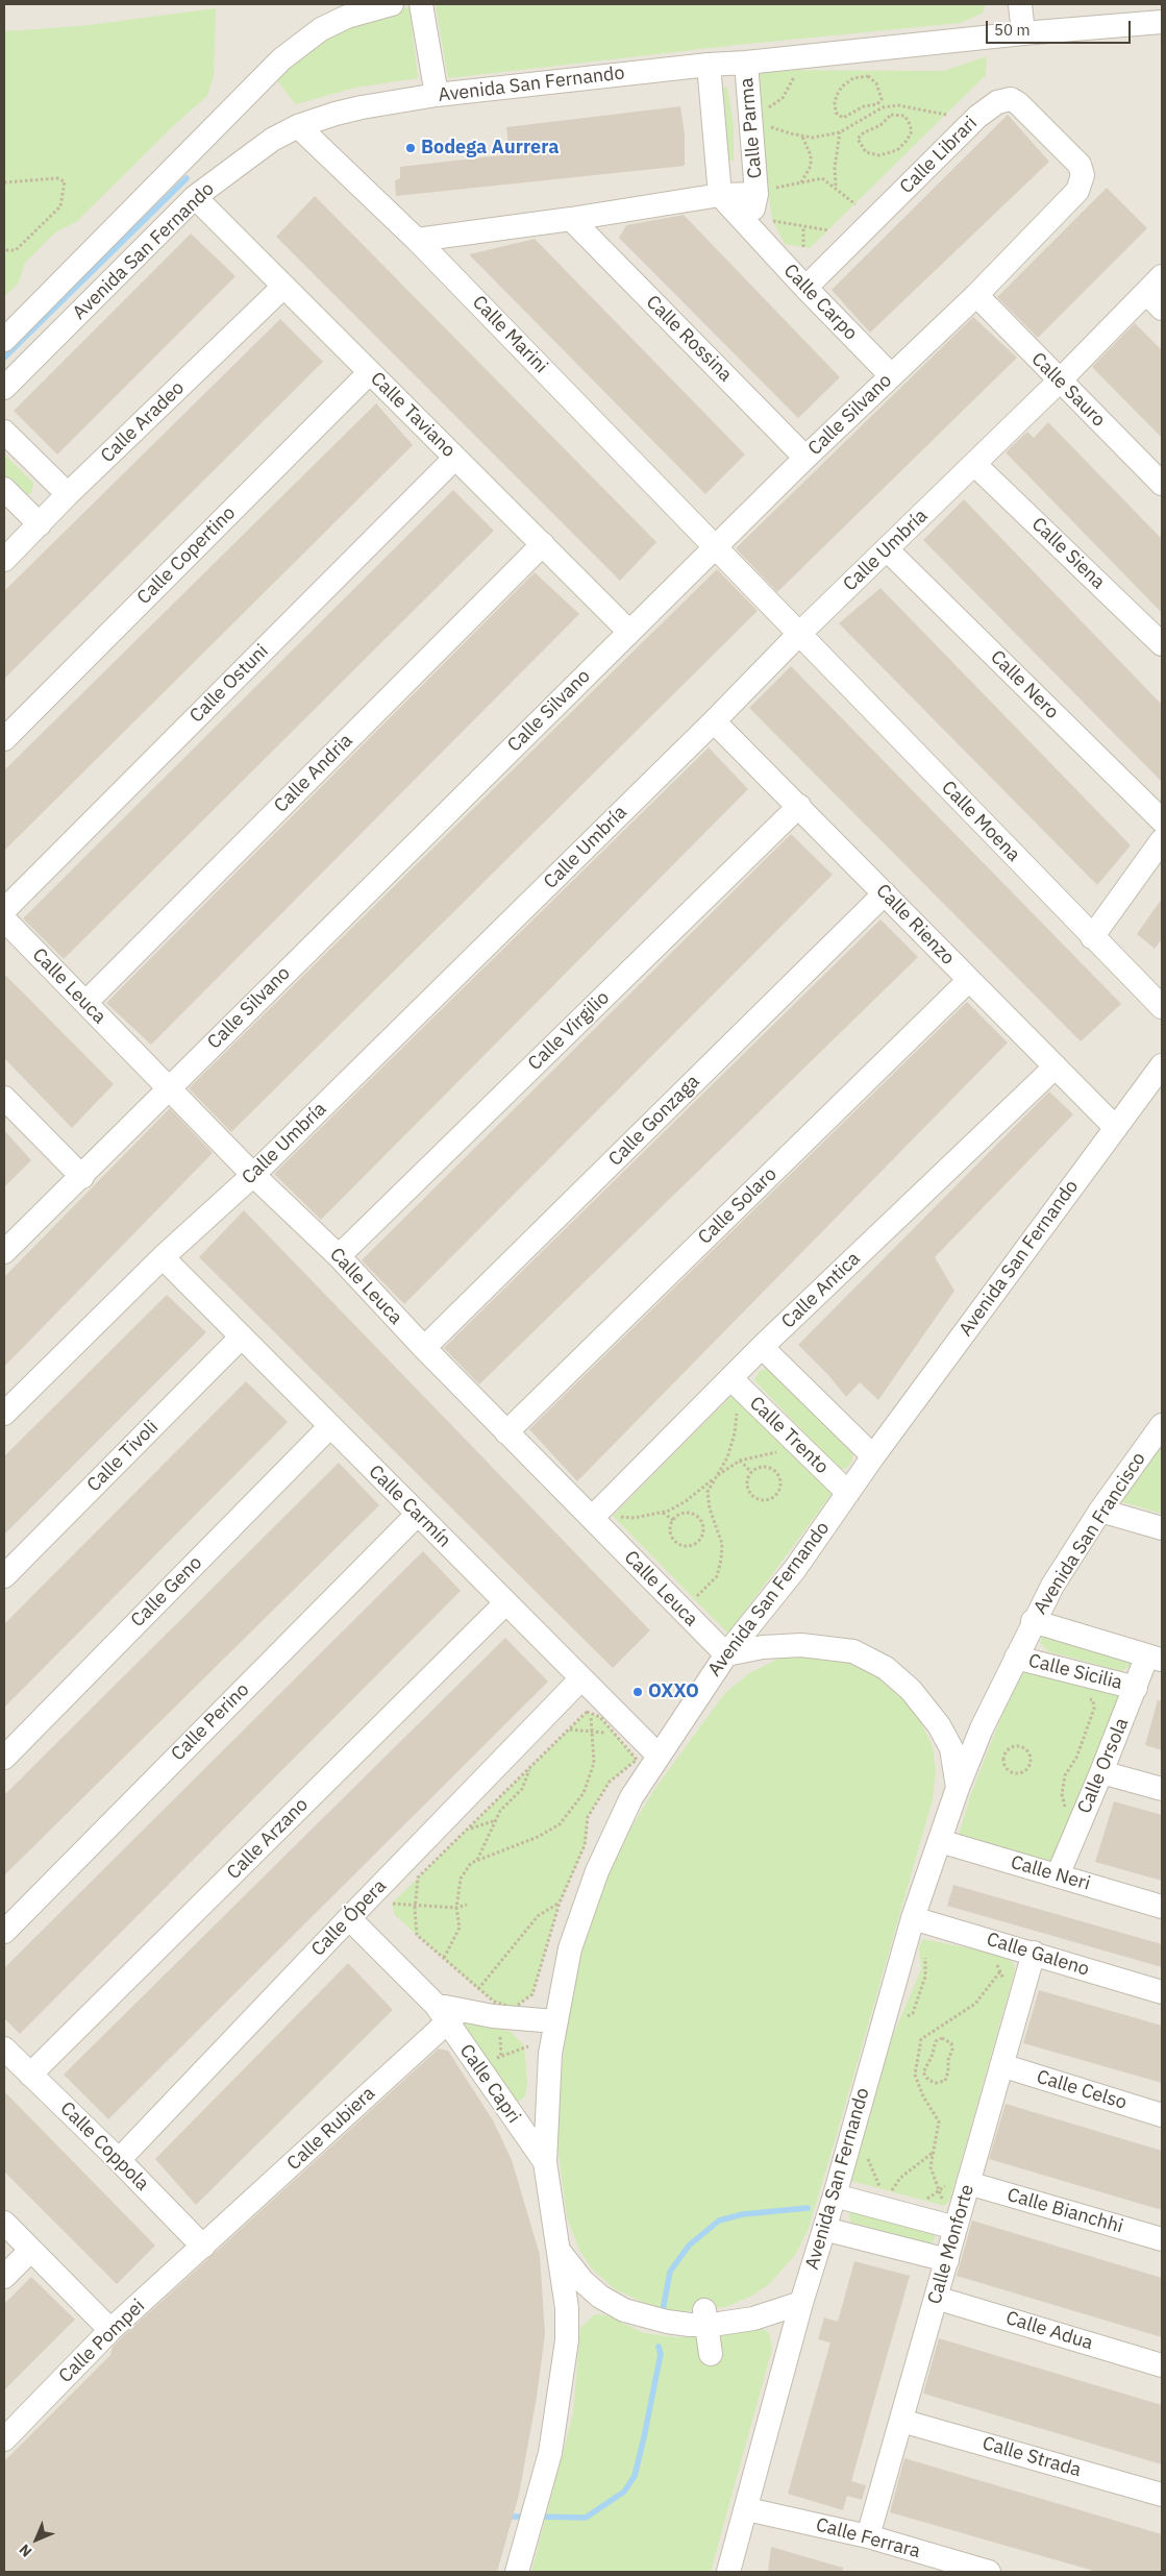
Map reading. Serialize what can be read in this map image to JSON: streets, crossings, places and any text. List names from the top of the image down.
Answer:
{
  "streets": {
    "street": [
      "Avenida San Fernando",
      "Calle Parma",
      "Calle Librari",
      "Calle Carpo",
      "Calle Marini",
      "Calle Rossina",
      "Calle Sauro",
      "Calle Taviano",
      "Calle Silvano",
      "Calle Aradeo",
      "Calle Umbría",
      "Calle Siena",
      "Calle Copertino",
      "Calle Ostuni",
      "Calle Nero",
      "Calle Andria",
      "Calle Moena",
      "Calle Rienzo",
      "Calle Leuca",
      "Calle Virgilio",
      "Calle Gonzaga",
      "Calle Solaro",
      "Calle Antica",
      "Calle Trento",
      "Calle Tivoli",
      "Calle Carmín",
      "Avenida San Francisco",
      "Calle Geno",
      "Calle Sicilia",
      "Calle Perino",
      "Calle Orsola",
      "Calle Arzano",
      "Calle Neri",
      "Calle Ópera",
      "Calle Galeno",
      "Calle Capri",
      "Calle Celso",
      "Calle Rubiera",
      "Calle Coppola",
      "Calle Bianchhi",
      "Calle Monforte",
      "Calle Adua",
      "Calle Pompei",
      "Calle Strada",
      "Calle Ferrara"
    ]
  },
  "crossings": [
    ["Avenida San Fernando", "Calle Parma"],
    ["Avenida San Fernando", "Calle Marini"],
    ["Avenida San Fernando", "Calle Taviano"],
    ["Avenida San Fernando", "Calle Rienzo"],
    ["Avenida San Fernando", "Calle Leuca"],
    ["Avenida San Fernando", "Calle Trento"],
    ["Avenida San Fernando", "Calle Carmín"],
    ["Avenida San Fernando", "Avenida San Francisco"],
    ["Avenida San Fernando", "Calle Neri"],
    ["Avenida San Fernando", "Calle Galeno"],
    ["Avenida San Fernando", "Calle Capri"],
    ["Avenida San Fernando", "Calle Ferrara"],
    ["Calle Parma", "Calle Carpo"],
    ["Calle Librari", "Calle Carpo"],
    ["Calle Librari", "Calle Silvano"],
    ["Calle Carpo", "Calle Silvano"],
    ["Calle Marini", "Calle Silvano"],
    ["Calle Marini", "Calle Umbría"],
    ["Calle Marini", "Calle Moena"],
    ["Calle Rossina", "Calle Silvano"],
    ["Calle Sauro", "Calle Silvano"],
    ["Calle Sauro", "Calle Umbría"],
    ["Calle Taviano", "Calle Silvano"],
    ["Calle Taviano", "Calle Aradeo"],
    ["Calle Taviano", "Calle Copertino"],
    ["Calle Taviano", "Calle Ostuni"],
    ["Calle Taviano", "Calle Andria"],
    ["Calle Silvano", "Calle Leuca"],
    ["Calle Umbría", "Calle Siena"],
    ["Calle Umbría", "Calle Nero"],
    ["Calle Umbría", "Calle Moena"],
    ["Calle Umbría", "Calle Rienzo"],
    ["Calle Umbría", "Calle Leuca"],
    ["Calle Umbría", "Calle Carmín"],
    ["Calle Andria", "Calle Leuca"],
    ["Calle Rienzo", "Calle Virgilio"],
    ["Calle Rienzo", "Calle Gonzaga"],
    ["Calle Rienzo", "Calle Solaro"],
    ["Calle Rienzo", "Calle Antica"],
    ["Calle Leuca", "Calle Virgilio"],
    ["Calle Leuca", "Calle Gonzaga"],
    ["Calle Leuca", "Calle Solaro"],
    ["Calle Leuca", "Calle Antica"],
    ["Calle Antica", "Calle Trento"],
    ["Calle Tivoli", "Calle Carmín"],
    ["Calle Carmín", "Calle Geno"],
    ["Calle Carmín", "Calle Perino"],
    ["Calle Carmín", "Calle Arzano"],
    ["Calle Carmín", "Calle Ópera"],
    ["Avenida San Francisco", "Calle Sicilia"],
    ["Calle Sicilia", "Calle Orsola"],
    ["Calle Orsola", "Calle Neri"],
    ["Calle Arzano", "Calle Coppola"],
    ["Calle Ópera", "Calle Capri"],
    ["Calle Ópera", "Calle Coppola"],
    ["Calle Galeno", "Calle Monforte"],
    ["Calle Capri", "Calle Rubiera"],
    ["Calle Celso", "Calle Monforte"],
    ["Calle Rubiera", "Calle Coppola"],
    ["Calle Rubiera", "Calle Pompei"],
    ["Calle Coppola", "Calle Pompei"],
    ["Calle Bianchhi", "Calle Monforte"],
    ["Calle Monforte", "Calle Adua"],
    ["Calle Monforte", "Calle Strada"],
    ["Calle Monforte", "Calle Ferrara"]
  ],
  "places": ["Bodega Aurrera", "OXXO"],
  "scale_bar": "50 m",
  "north": "bottom left"
}
